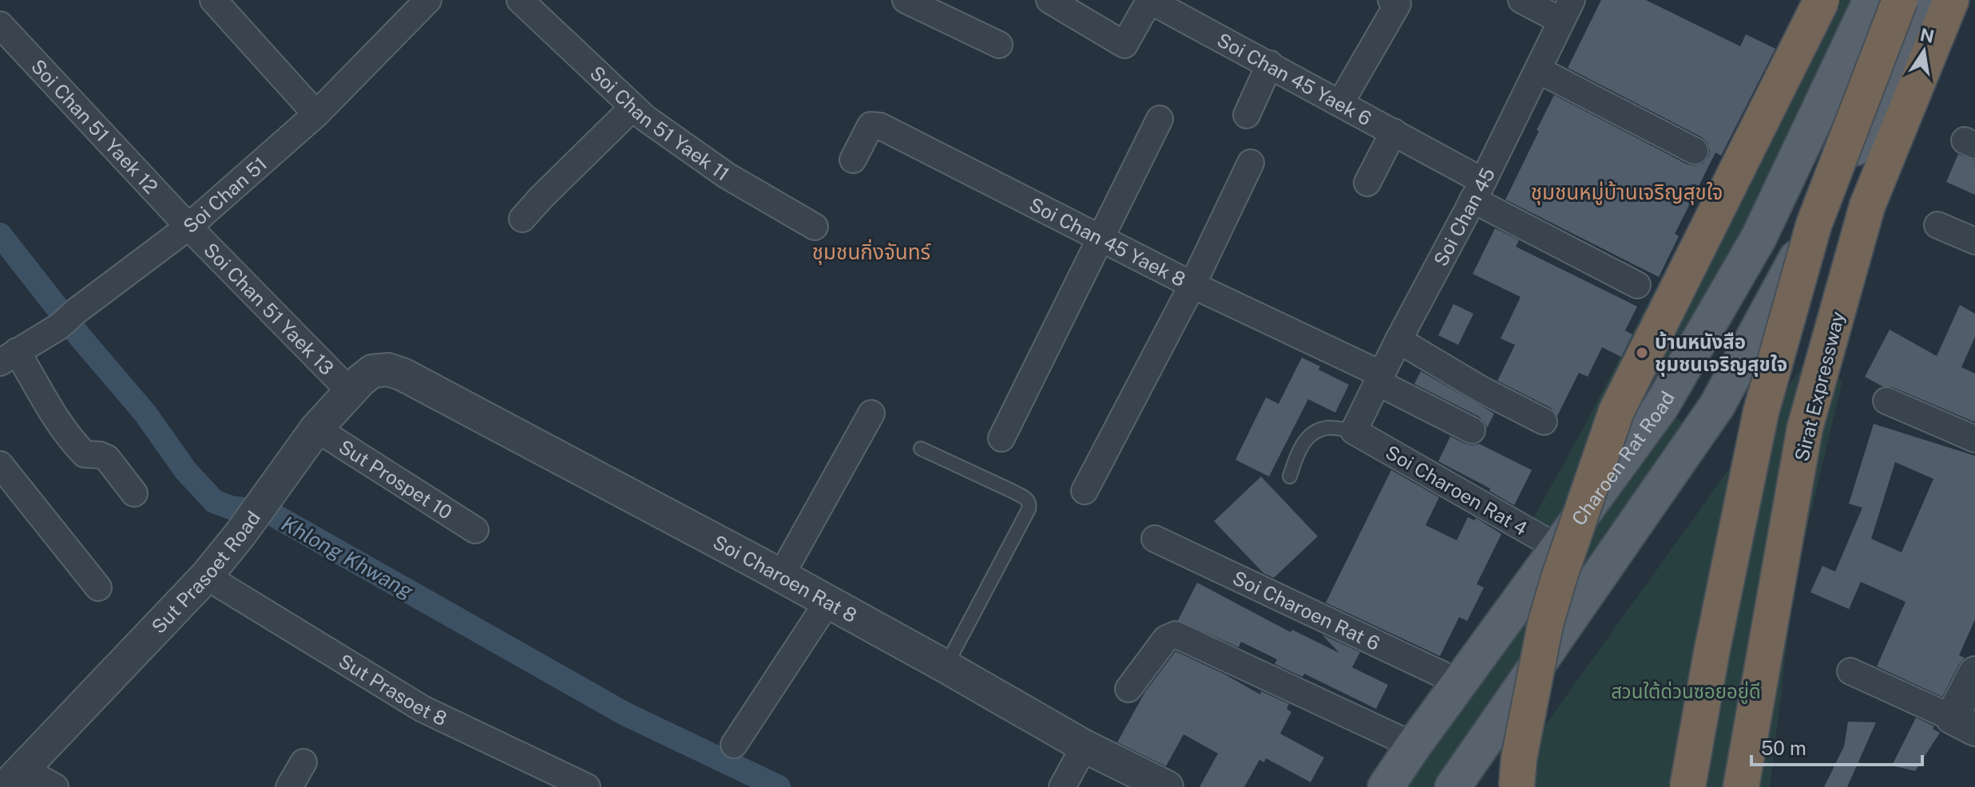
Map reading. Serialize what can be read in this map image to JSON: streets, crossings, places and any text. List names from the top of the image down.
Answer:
{
  "streets": {
    "highway": ["Sirat Expressway"],
    "main road": ["Charoen Rat Road"],
    "street": [
      "Soi Chan 45 Yaek 6",
      "Soi Chan 51 Yaek 11",
      "Soi Chan 51 Yaek 12",
      "Soi Chan 51",
      "Soi Chan 45",
      "Soi Chan 45 Yaek 8",
      "Soi Chan 51 Yaek 13",
      "Sut Prospet 10",
      "Soi Charoen Rat 4",
      "Sut Prasoet Road",
      "Soi Charoen Rat 8",
      "Soi Charoen Rat 6",
      "Sut Prasoet 8"
    ]
  },
  "crossings": [
    ["Soi Chan 45 Yaek 6", "Soi Chan 45"],
    ["Soi Chan 51 Yaek 12", "Soi Chan 51"],
    ["Soi Chan 51 Yaek 12", "Soi Chan 51 Yaek 13"],
    ["Soi Chan 51", "Soi Chan 51 Yaek 13"],
    ["Soi Chan 45", "Soi Chan 45 Yaek 8"],
    ["Soi Chan 45", "Soi Charoen Rat 4"],
    ["Soi Chan 51 Yaek 13", "Sut Prasoet Road"],
    ["Charoen Rat Road", "Soi Charoen Rat 4"],
    ["Charoen Rat Road", "Soi Charoen Rat 6"],
    ["Sut Prospet 10", "Sut Prasoet Road"],
    ["Sut Prasoet Road", "Soi Charoen Rat 8"],
    ["Sut Prasoet Road", "Sut Prasoet 8"]
  ],
  "districts": ["ชุมชนหมู่บ้านเจริญสุขใจ", "ชุมชนกิ่งจันทร์"],
  "water": ["Khlong Khwang"],
  "parks": ["สวนใต้ด่วนซอยอยู่ดี"],
  "places": ["บ้านหนังสือ ชุมชนเจริญสุขใจ"],
  "scale_bar": "50 m",
  "north": "top"
}
